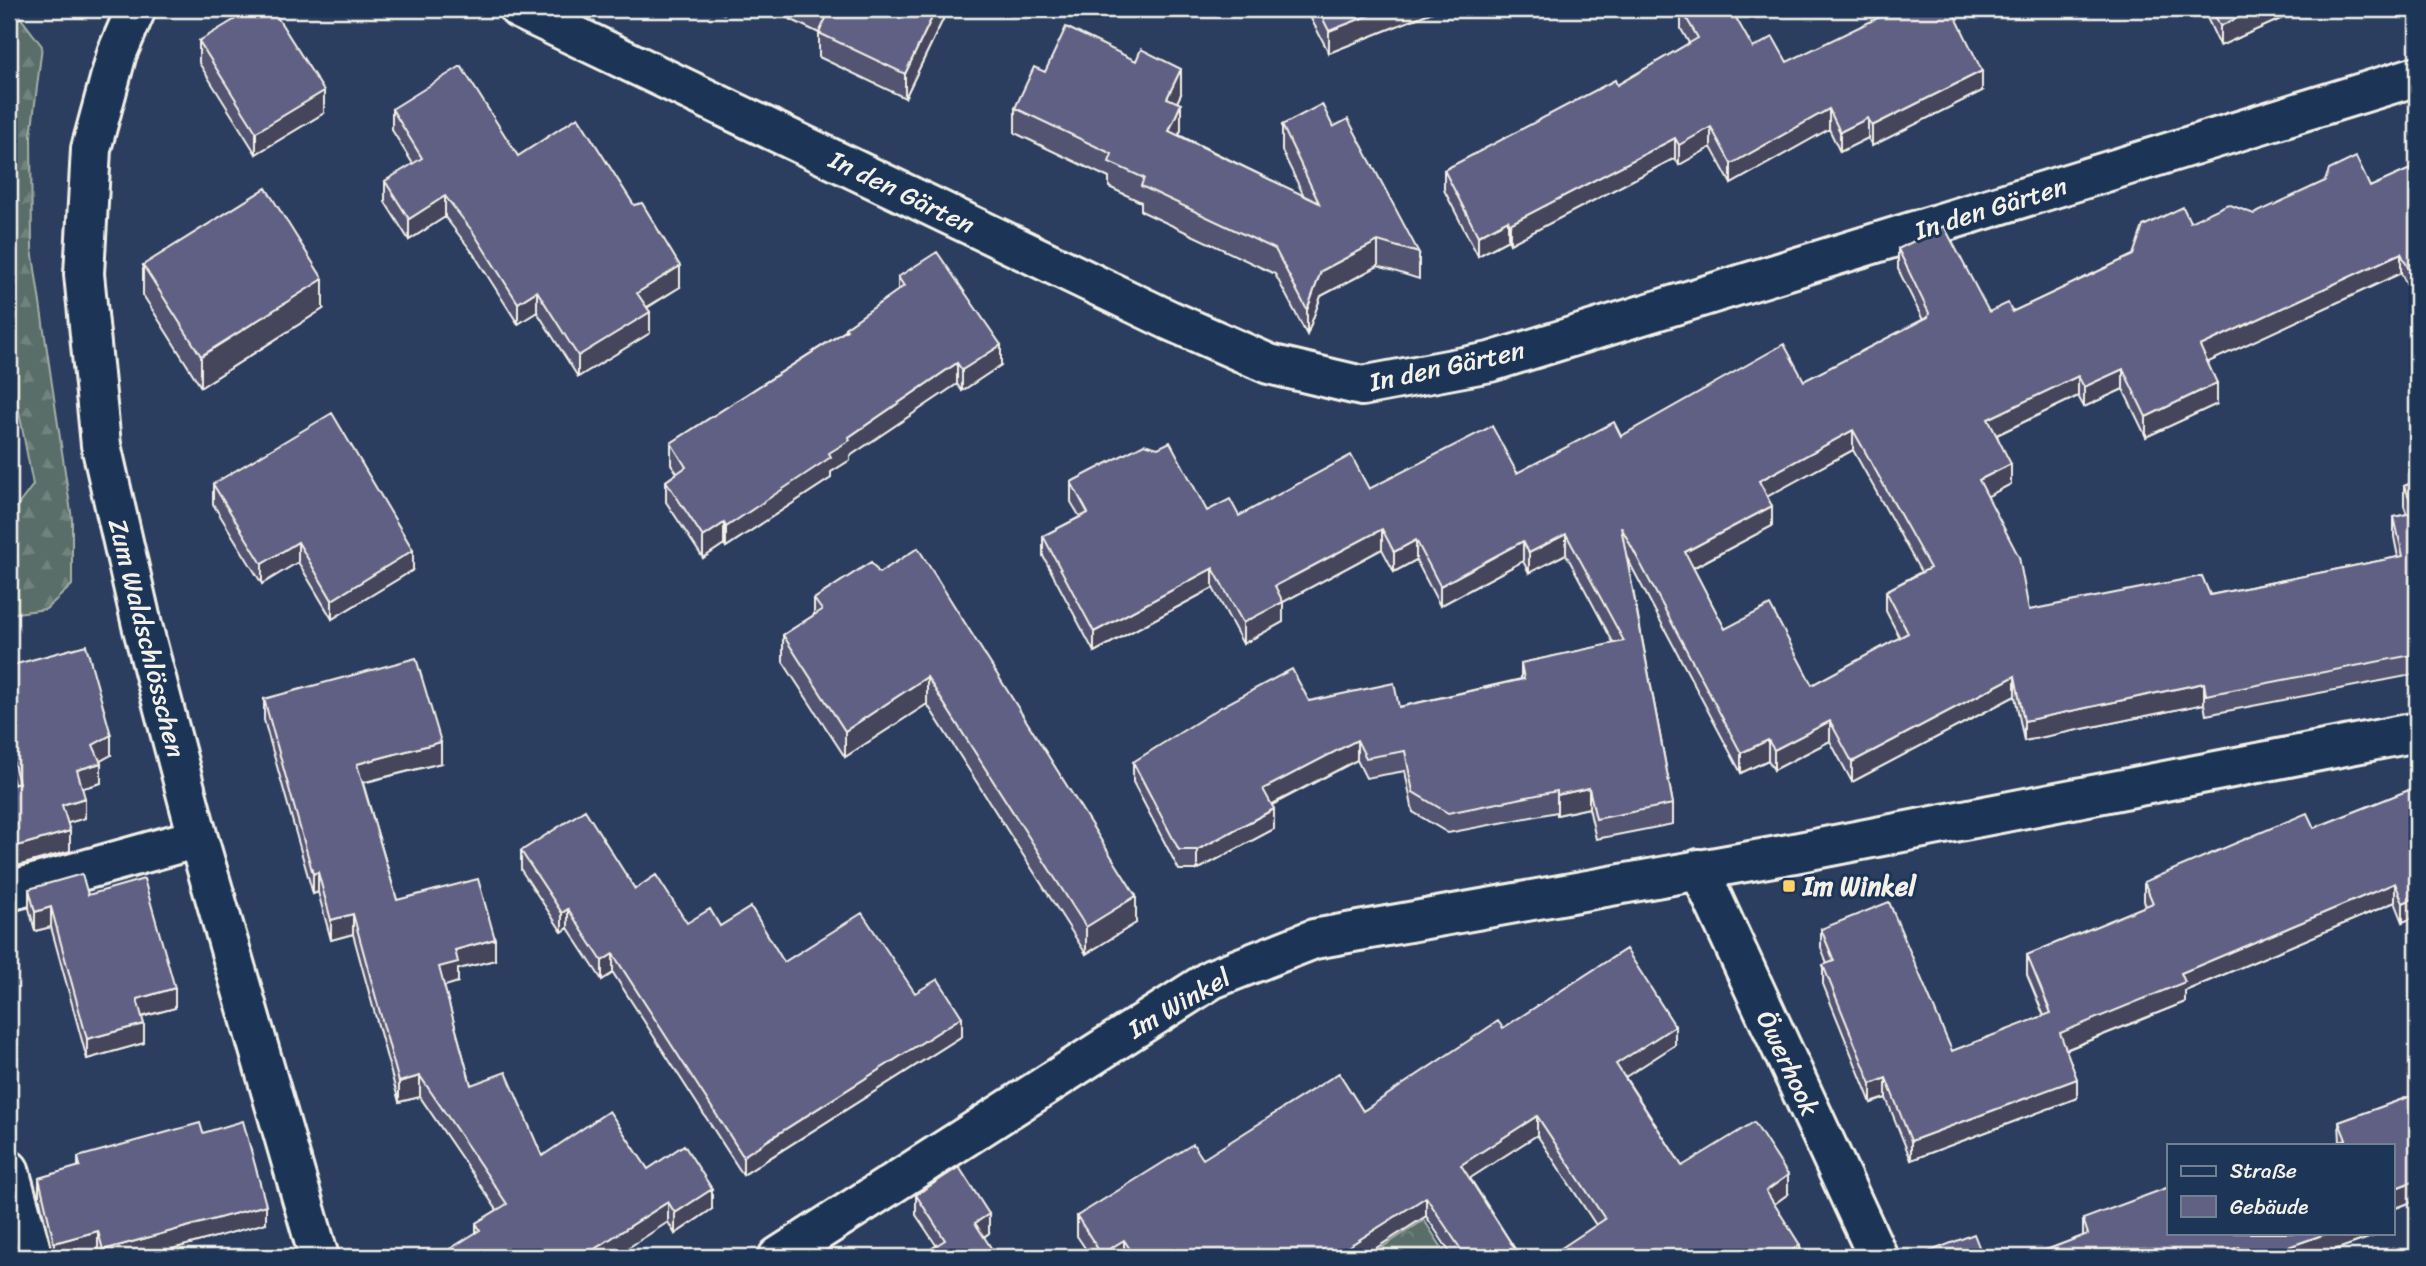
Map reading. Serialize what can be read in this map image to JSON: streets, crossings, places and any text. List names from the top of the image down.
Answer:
{
  "streets": {
    "street": [
      "In den Gärten",
      "Zum Waldschlösschen",
      "Im Winkel",
      "Öwerhook"
    ]
  },
  "crossings": [
    ["Im Winkel", "Öwerhook"]
  ],
  "places": {
    "transit": ["Im Winkel"]
  },
  "legend": ["Straße", "Gebäude"]
}
